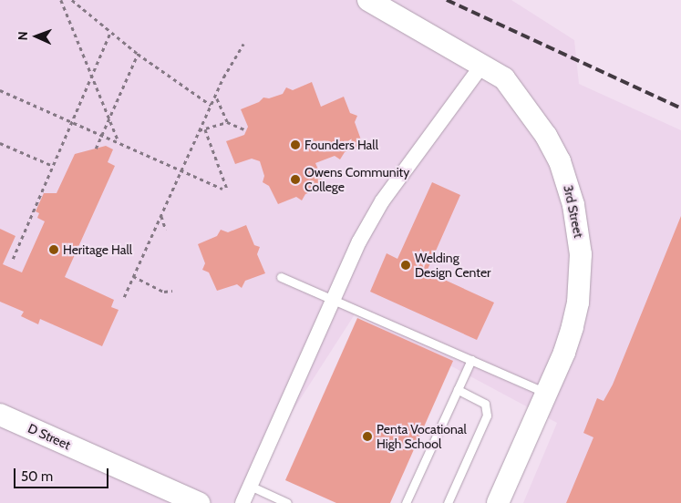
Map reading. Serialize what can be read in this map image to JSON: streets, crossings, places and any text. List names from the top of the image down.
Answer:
{
  "streets": {
    "street": ["3rd Street", "D Street"]
  },
  "places": [
    "Founders Hall",
    "Owens Community College",
    "Heritage Hall",
    "Welding Design Center",
    "Penta Vocational High School"
  ],
  "scale_bar": "50 m",
  "north": "left"
}
